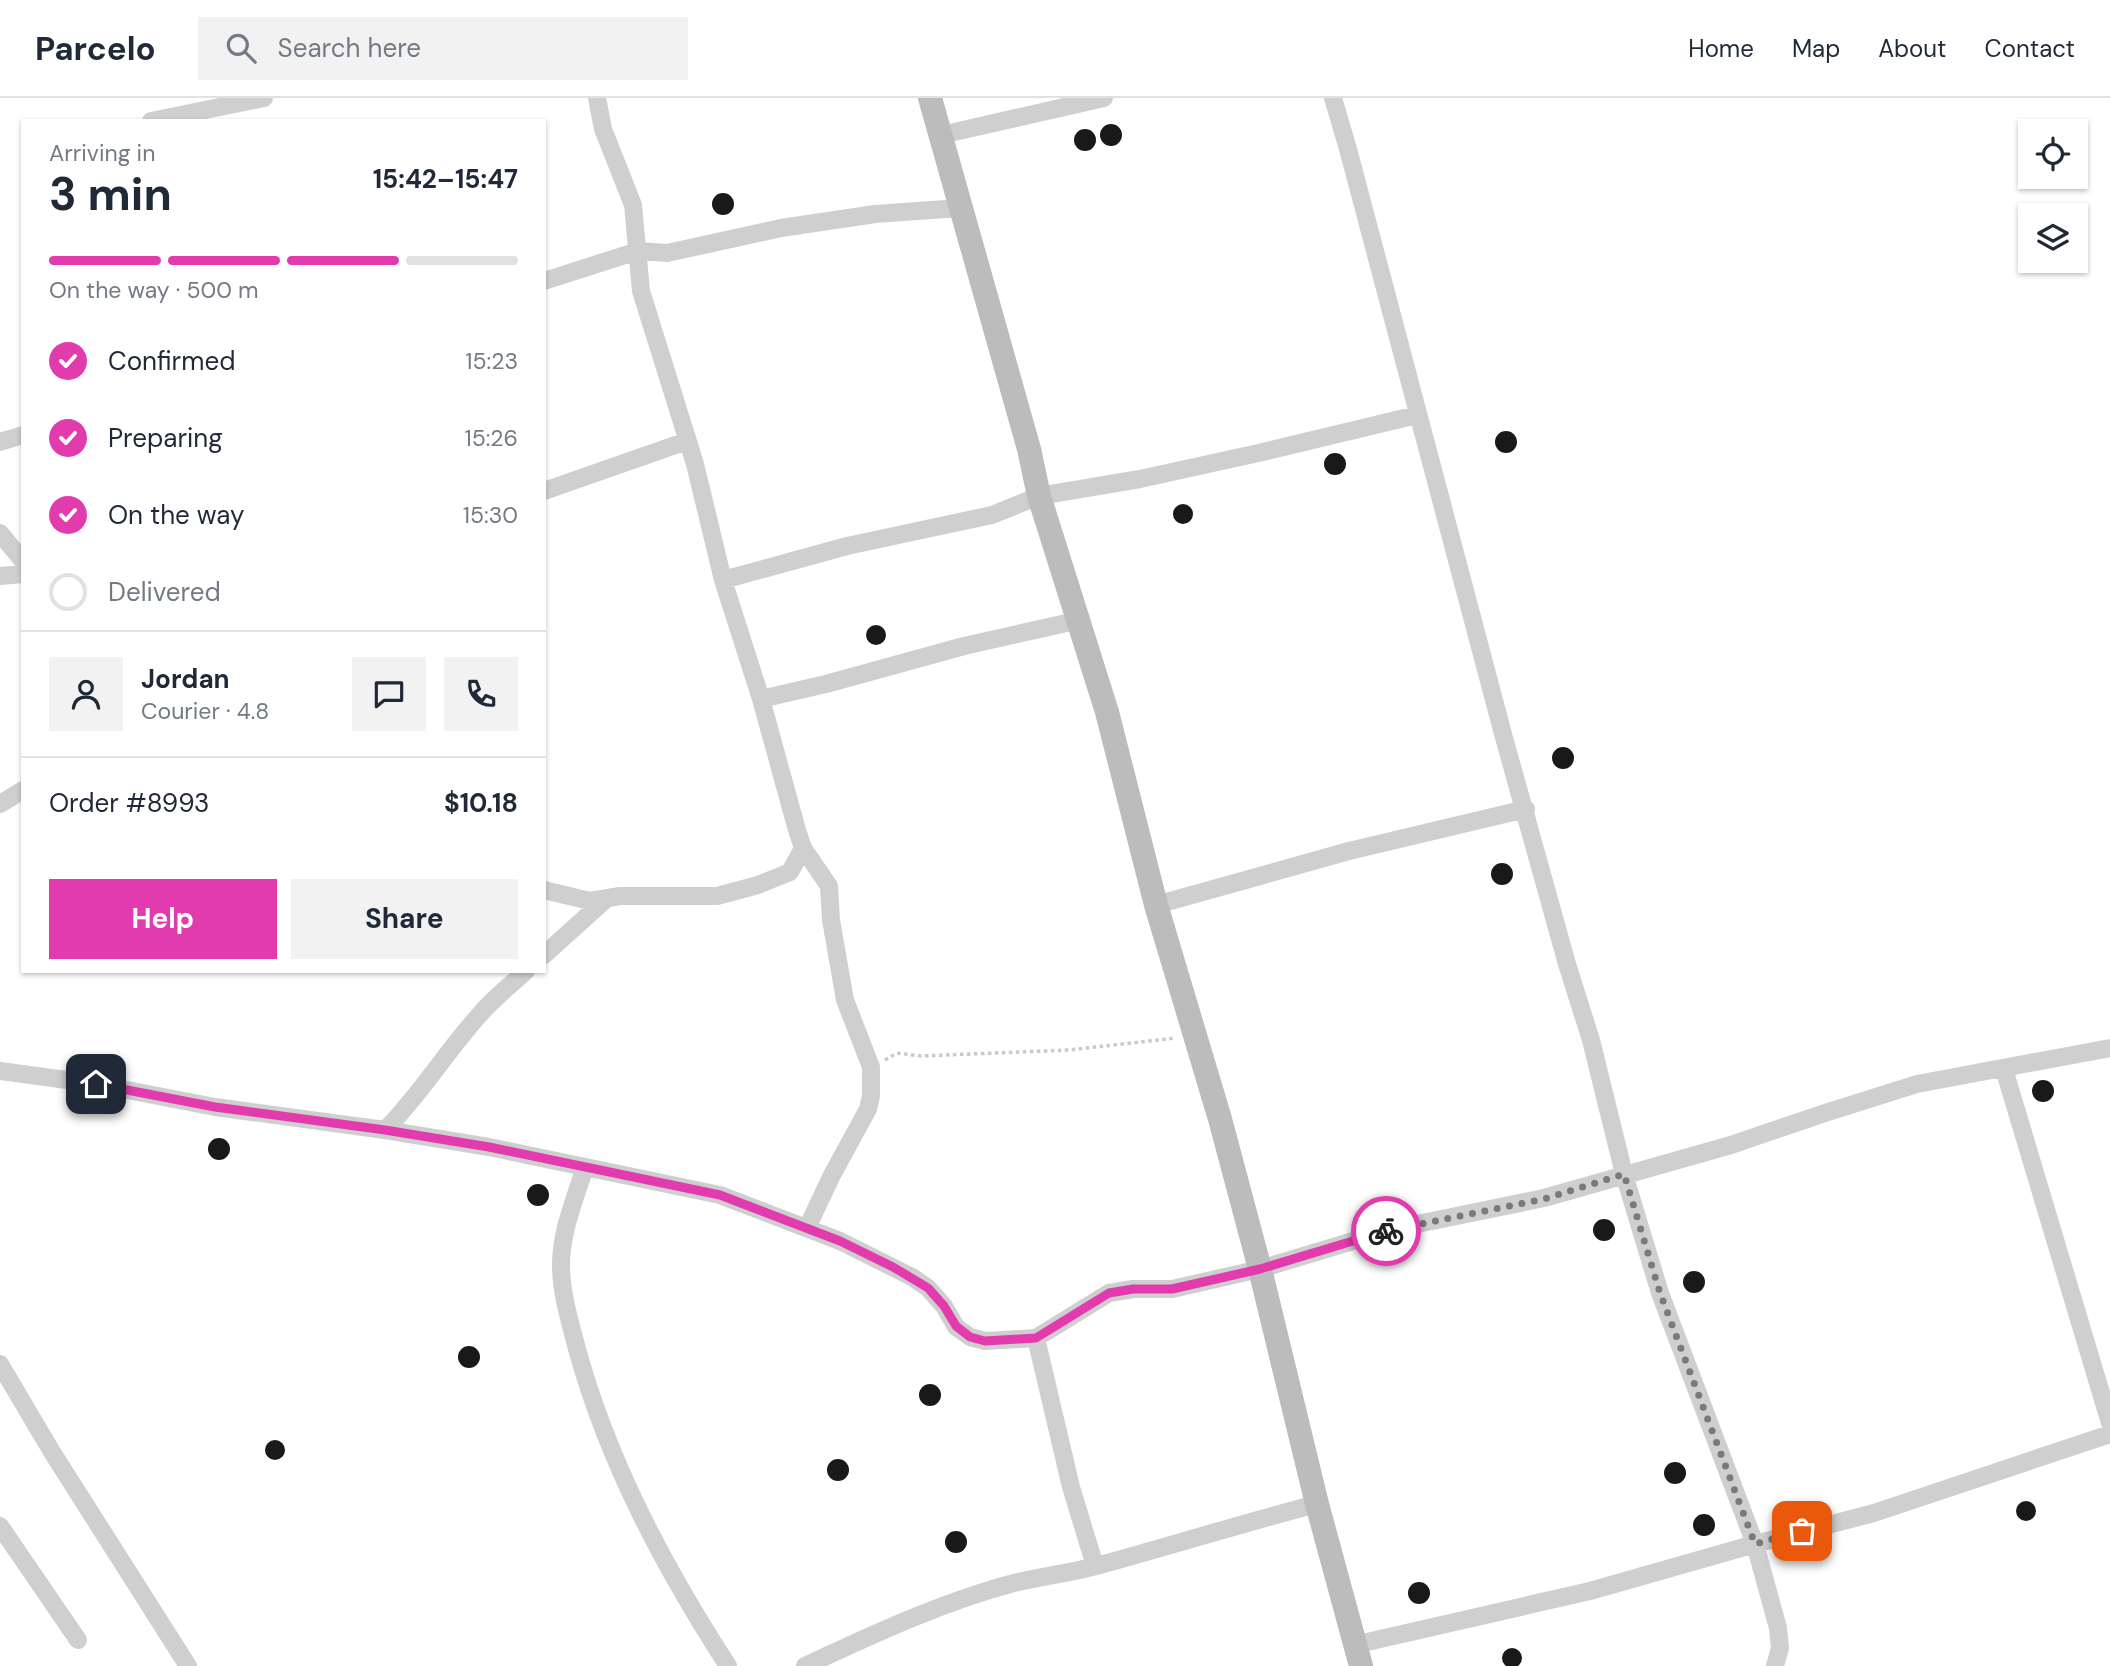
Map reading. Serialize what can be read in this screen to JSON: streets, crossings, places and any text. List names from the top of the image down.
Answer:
{
  "page": {
    "header": "Parcelo",
    "search": "Search here",
    "nav": [
      "Home",
      "Map",
      "About",
      "Contact"
    ],
    "heading": ["3 min", "Arriving in", "15:42–15:47"],
    "panel": [
      "Jordan",
      "Courier · 4.8",
      "Order #8993",
      "$10.18"
    ],
    "bar": "On the way · 500 m",
    "list": [
      ["Confirmed", "15:23"],
      ["Preparing", "15:26"],
      ["On the way", "15:30"],
      "Delivered"
    ],
    "buttons": ["Help", "Share"]
  }
}
